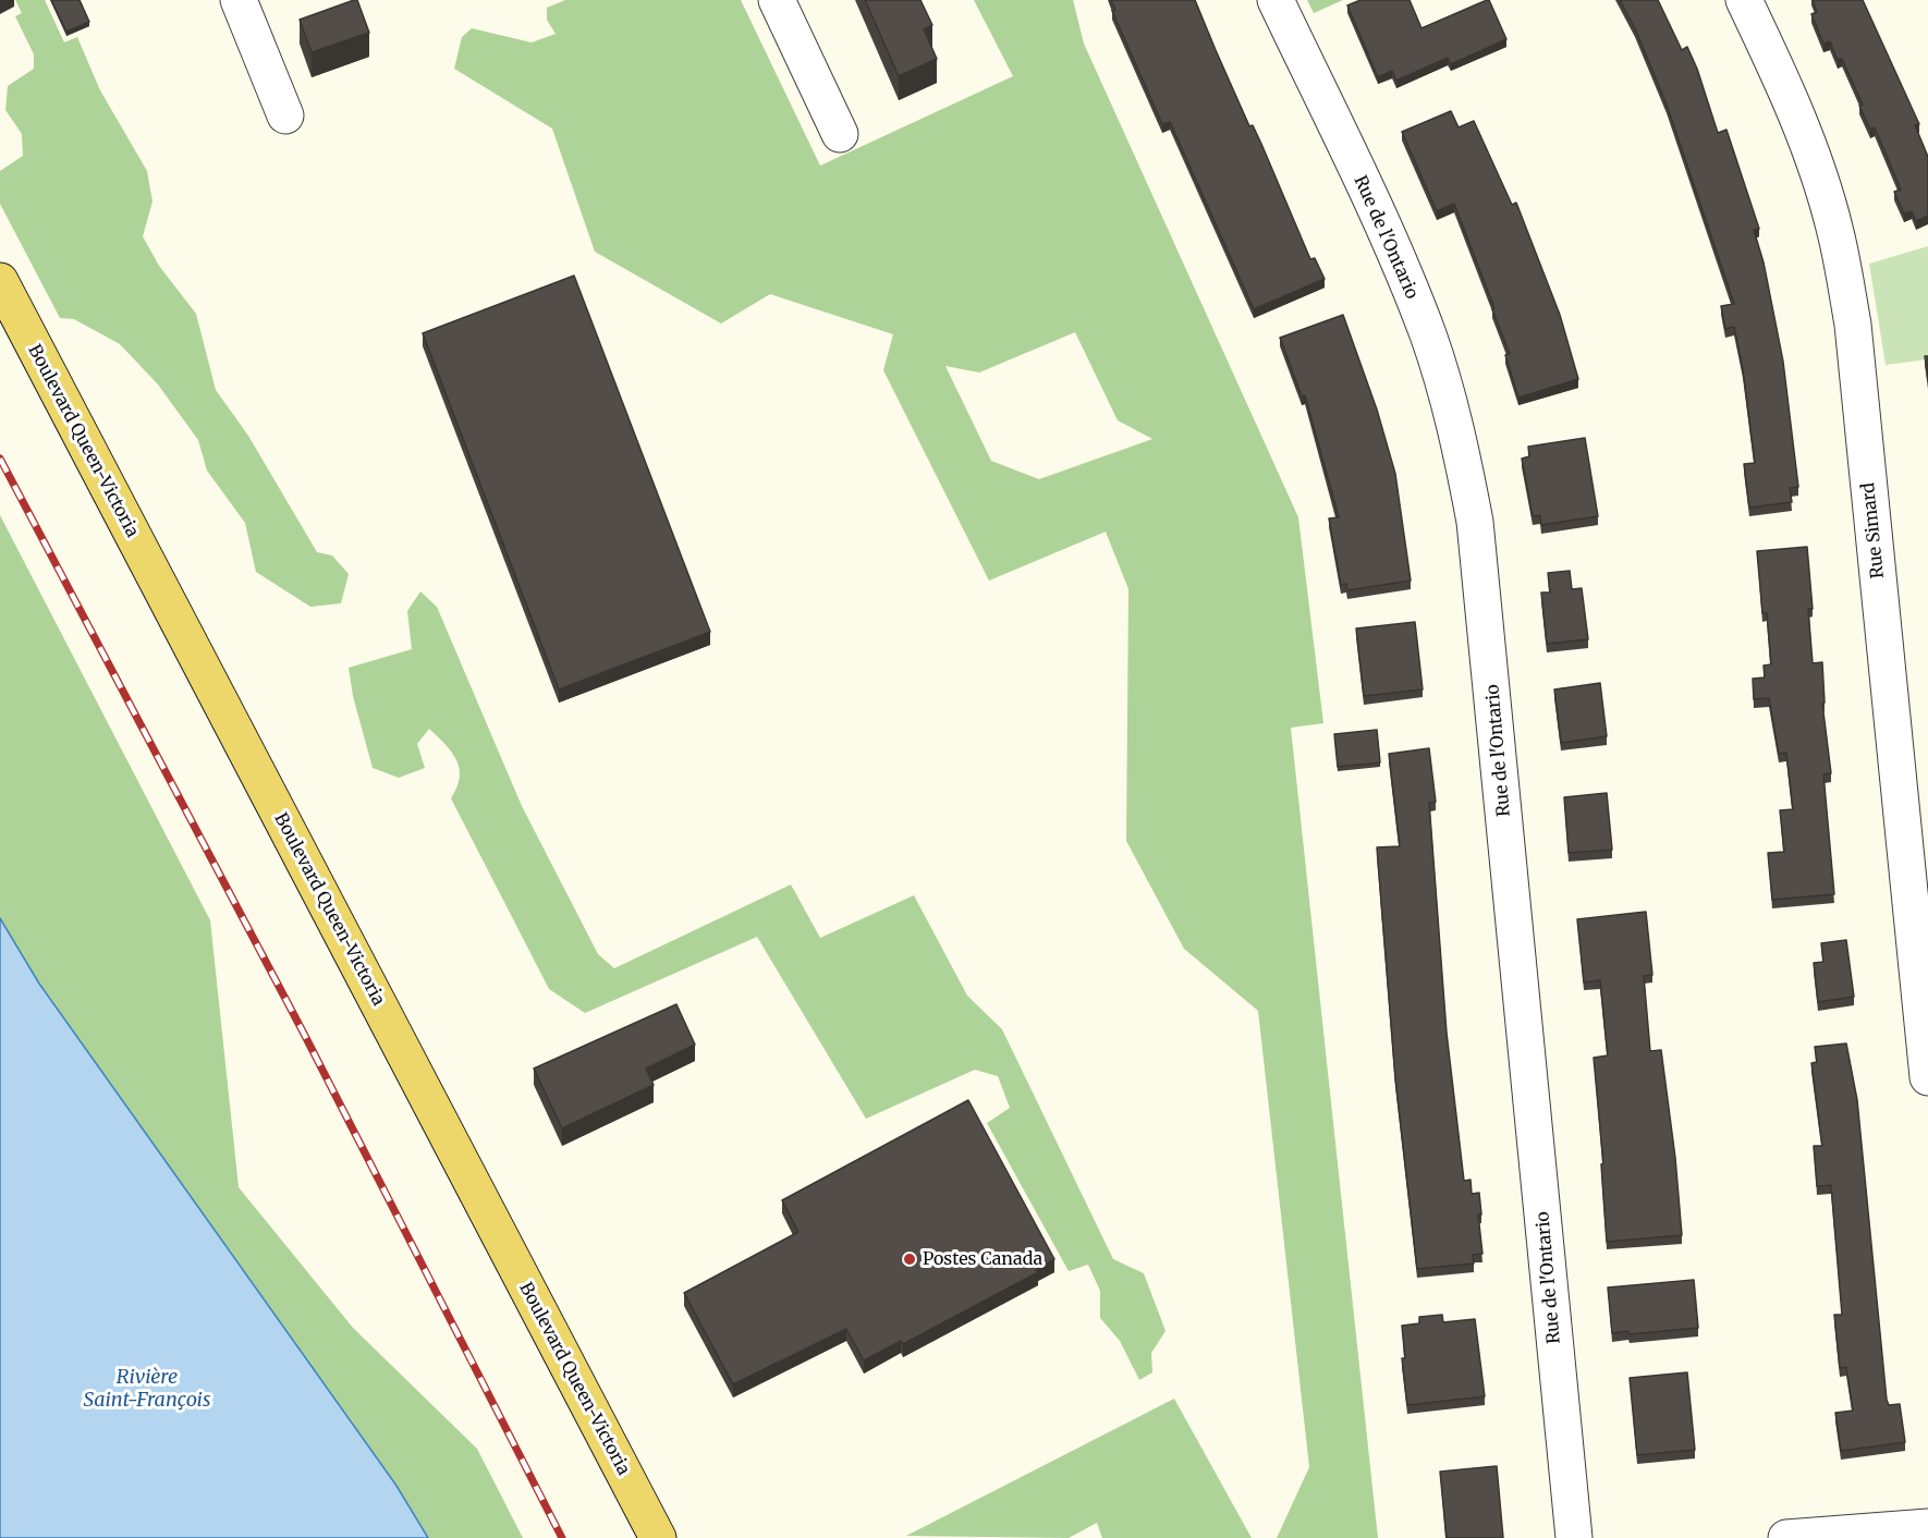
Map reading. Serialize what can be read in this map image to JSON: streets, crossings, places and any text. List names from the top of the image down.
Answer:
{
  "streets": {
    "main road": ["Boulevard Queen-Victoria"],
    "street": ["Rue de l'Ontario", "Rue Simard"]
  },
  "water": ["Rivière Saint-François"],
  "places": ["Postes Canada"]
}
